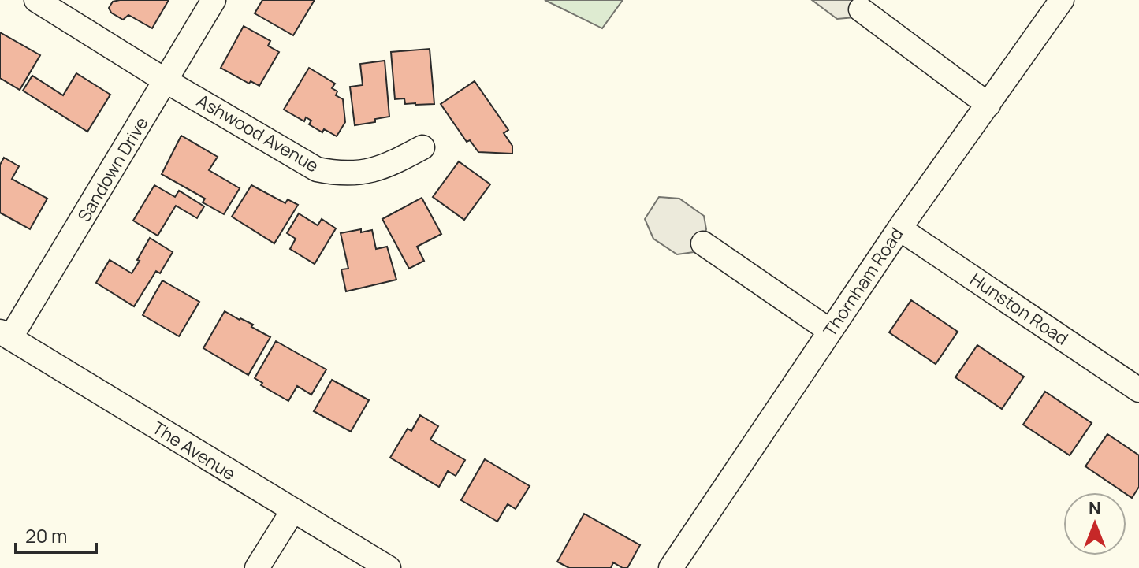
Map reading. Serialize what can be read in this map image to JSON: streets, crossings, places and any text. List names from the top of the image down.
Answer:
{
  "streets": {
    "street": [
      "Ashwood Avenue",
      "Sandown Drive",
      "Thornham Road",
      "Hunston Road",
      "The Avenue"
    ]
  },
  "crossings": [
    ["Ashwood Avenue", "Sandown Drive"],
    ["Sandown Drive", "The Avenue"],
    ["Thornham Road", "Hunston Road"]
  ],
  "scale_bar": "20 m",
  "north": "top"
}
